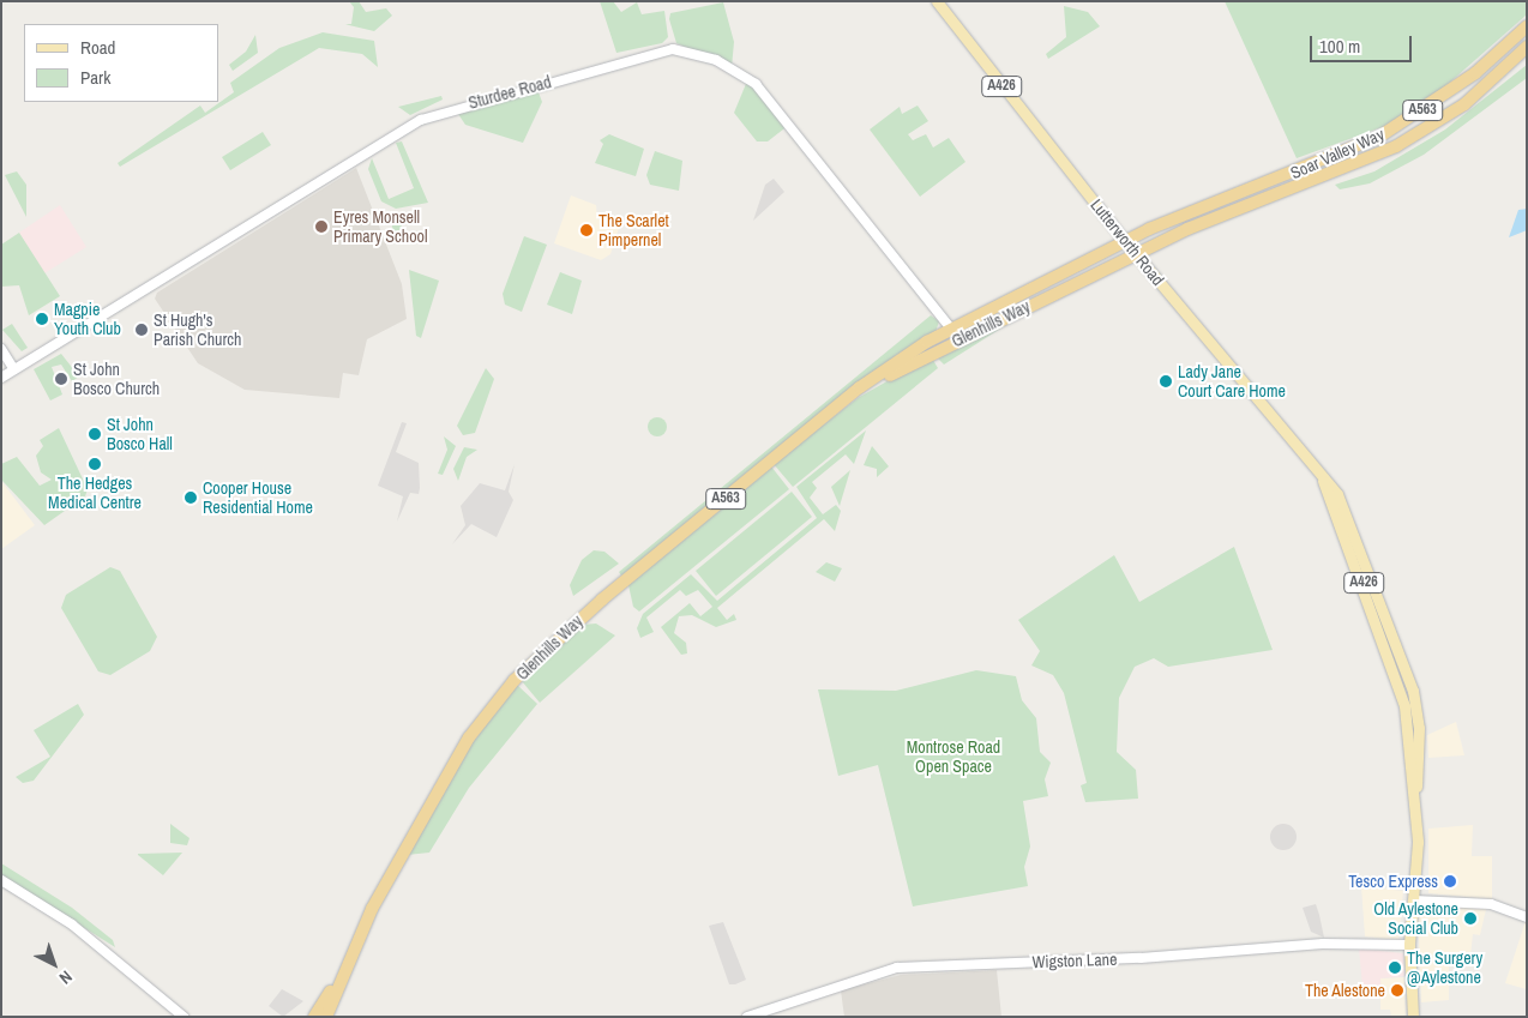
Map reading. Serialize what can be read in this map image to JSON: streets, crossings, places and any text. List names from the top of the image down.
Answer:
{
  "streets": {
    "highway": ["A563", "Soar Valley Way", "Glenhills Way"],
    "main road": ["A426", "Lutterworth Road"],
    "street": ["Sturdee Road", "Wigston Lane"]
  },
  "crossings": [
    ["A426", "Lutterworth Road"],
    ["A426", "Wigston Lane"],
    ["Sturdee Road", "Glenhills Way"],
    ["Soar Valley Way", "Lutterworth Road"],
    ["Soar Valley Way", "Glenhills Way"],
    ["Lutterworth Road", "Glenhills Way"]
  ],
  "parks": ["Montrose Road Open Space"],
  "places": [
    "Eyres Monsell Primary School",
    "The Scarlet Pimpernel",
    "Magpie Youth Club",
    "St Hugh's Parish Church",
    "St John Bosco Church",
    "Lady Jane Court Care Home",
    "St John Bosco Hall",
    "The Hedges Medical Centre",
    "Cooper House Residential Home",
    "Tesco Express",
    "Old Aylestone Social Club",
    "The Surgery @Aylestone",
    "The Alestone"
  ],
  "legend": ["Road", "Park"],
  "scale_bar": "100 m",
  "north": "bottom right"
}
